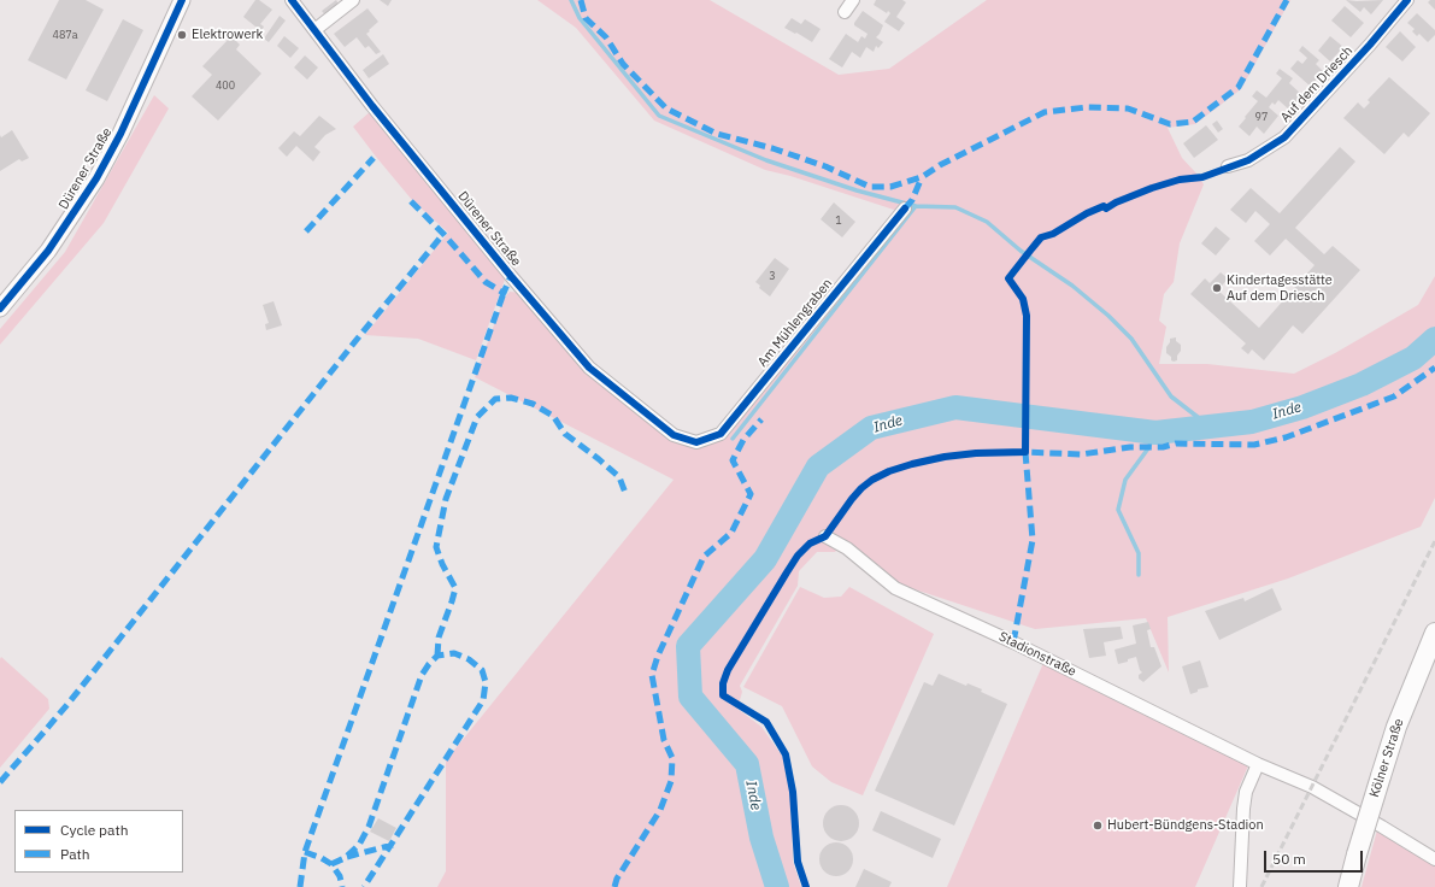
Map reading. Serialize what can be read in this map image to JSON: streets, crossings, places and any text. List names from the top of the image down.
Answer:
{
  "streets": {
    "main road": ["Kölner Straße"],
    "street": [
      "Auf dem Driesch",
      "Dürener Straße",
      "Am Mühlengraben",
      "Stadionstraße"
    ]
  },
  "crossings": [
    ["Dürener Straße", "Am Mühlengraben"]
  ],
  "water": ["Inde"],
  "places": ["Elektrowerk", "Kindertagesstätte Auf dem Driesch", "Hubert-Bündgens-Stadion"],
  "house_numbers": [
    "487a",
    "400",
    "97",
    "1",
    "3"
  ],
  "legend": ["Cycle path", "Path"],
  "scale_bar": "50 m"
}
